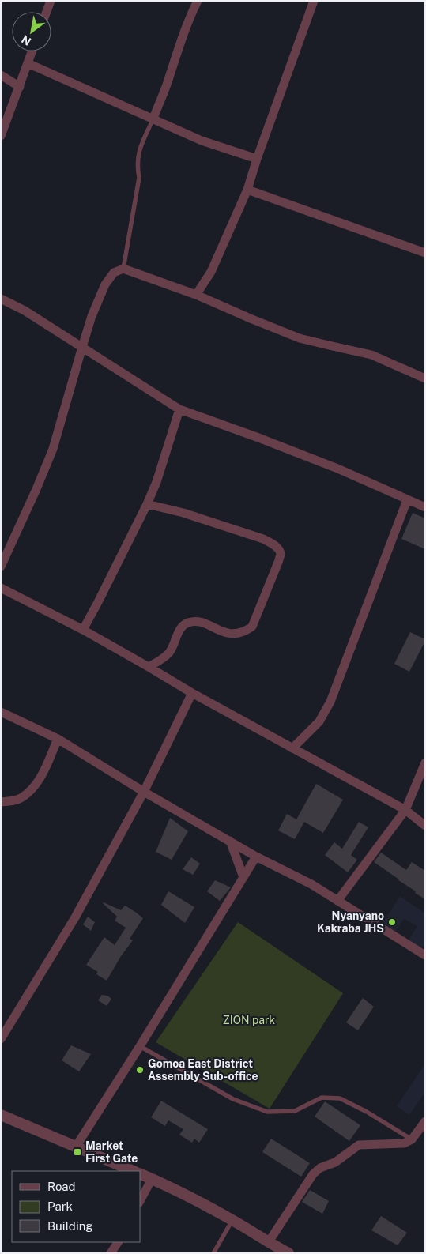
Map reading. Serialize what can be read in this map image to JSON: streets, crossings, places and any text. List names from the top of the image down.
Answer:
{
  "parks": ["ZION park"],
  "places": {
    "other": ["Nyanyano Kakraba JHS", "Gomoa East District Assembly Sub-office"],
    "transit": ["Market First Gate"]
  },
  "legend": ["Road", "Park", "Building"],
  "north": "bottom left"
}
